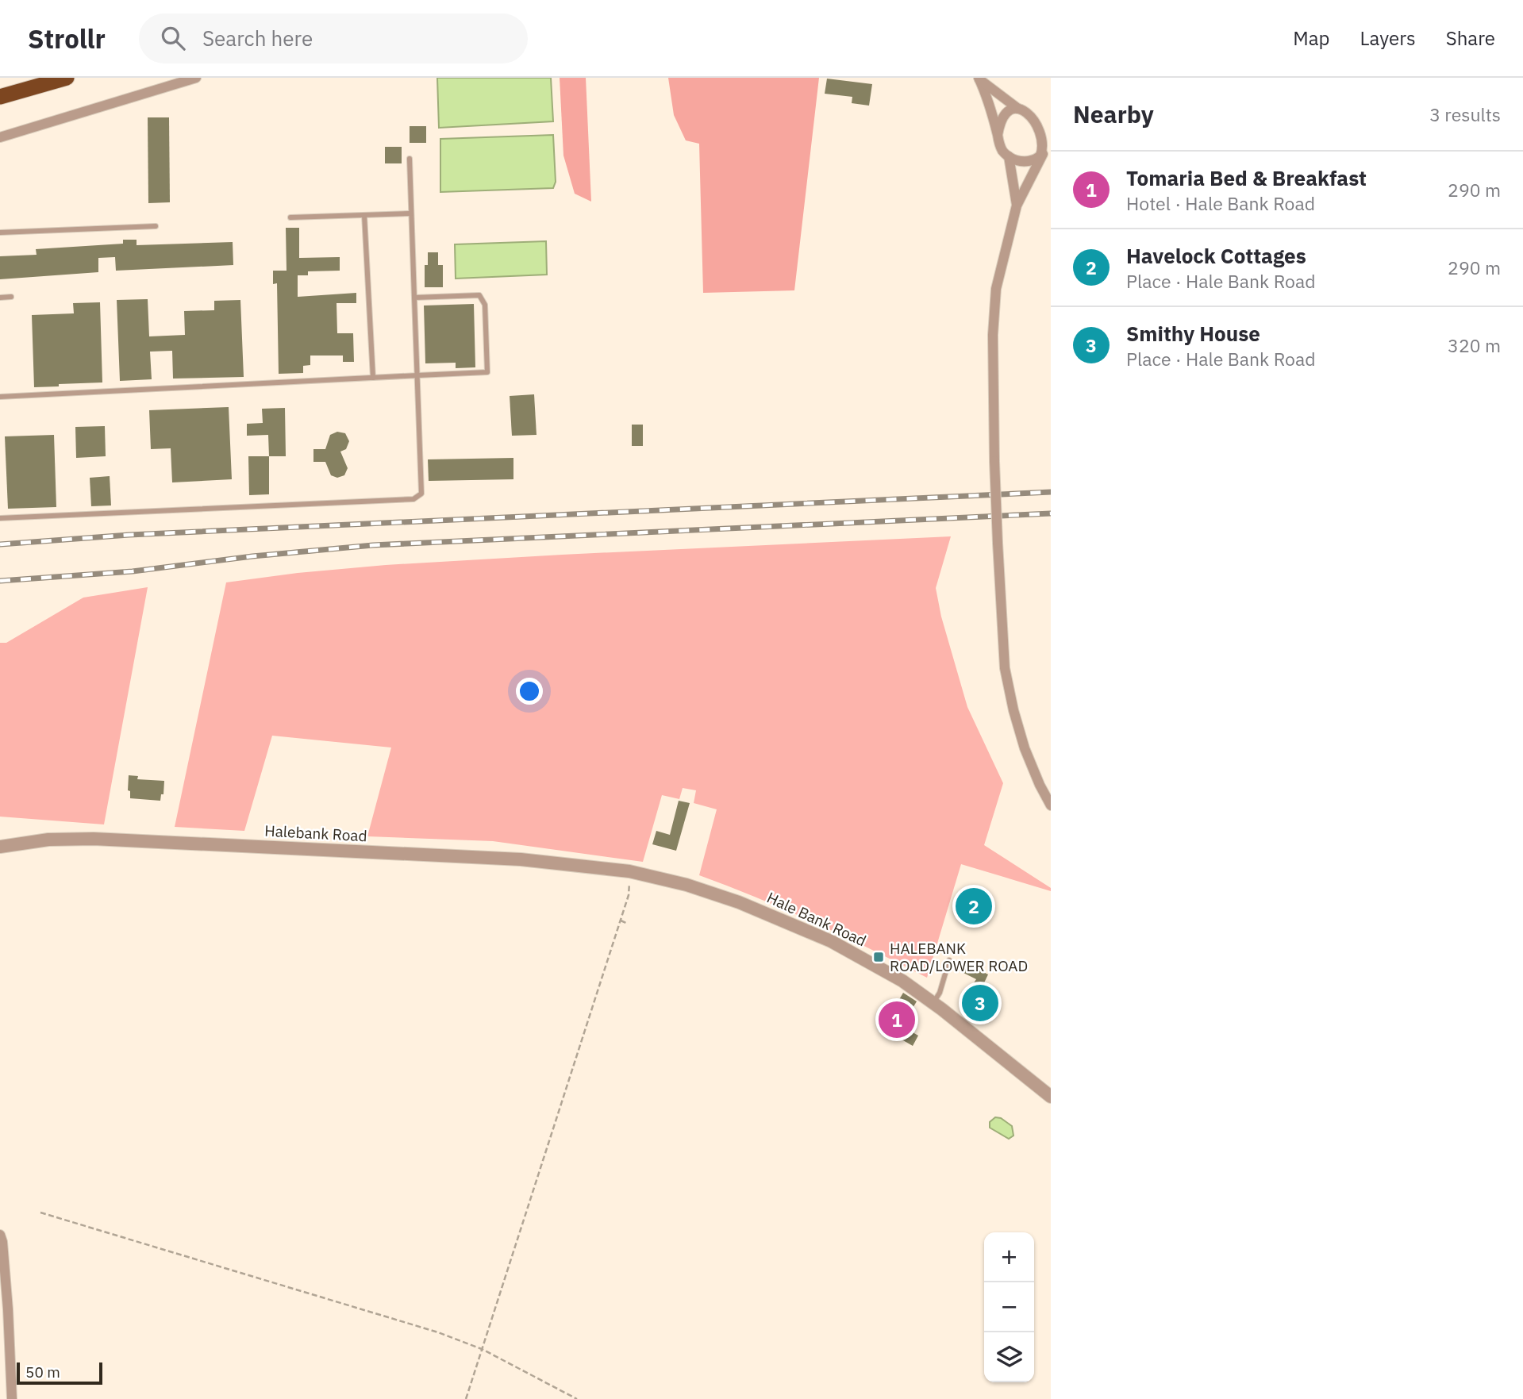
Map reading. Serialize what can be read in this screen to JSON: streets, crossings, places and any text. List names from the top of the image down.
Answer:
{
  "streets": {
    "street": ["Halebank Road", "Hale Bank Road"]
  },
  "crossings": [
    ["Halebank Road", "Hale Bank Road"]
  ],
  "places": {
    "transit": ["HALEBANK ROAD/LOWER ROAD"]
  },
  "scale_bar": "50 m",
  "page": {
    "header": "Strollr",
    "search": "Search here",
    "nav": ["Map", "Layers", "Share"],
    "heading": ["Nearby", "3 results"],
    "list": [
      {
        "mark": "1",
        "name": "Tomaria Bed & Breakfast",
        "note": "Hotel · Hale Bank Road",
        "value": "290 m"
      },
      {
        "mark": "2",
        "name": "Havelock Cottages",
        "note": "Place · Hale Bank Road",
        "value": "290 m"
      },
      {
        "mark": "3",
        "name": "Smithy House",
        "note": "Place · Hale Bank Road",
        "value": "320 m"
      }
    ],
    "pins": ["2", "3", "1"],
    "map_buttons": ["+", "−"],
    "scale": "50 m"
  }
}
